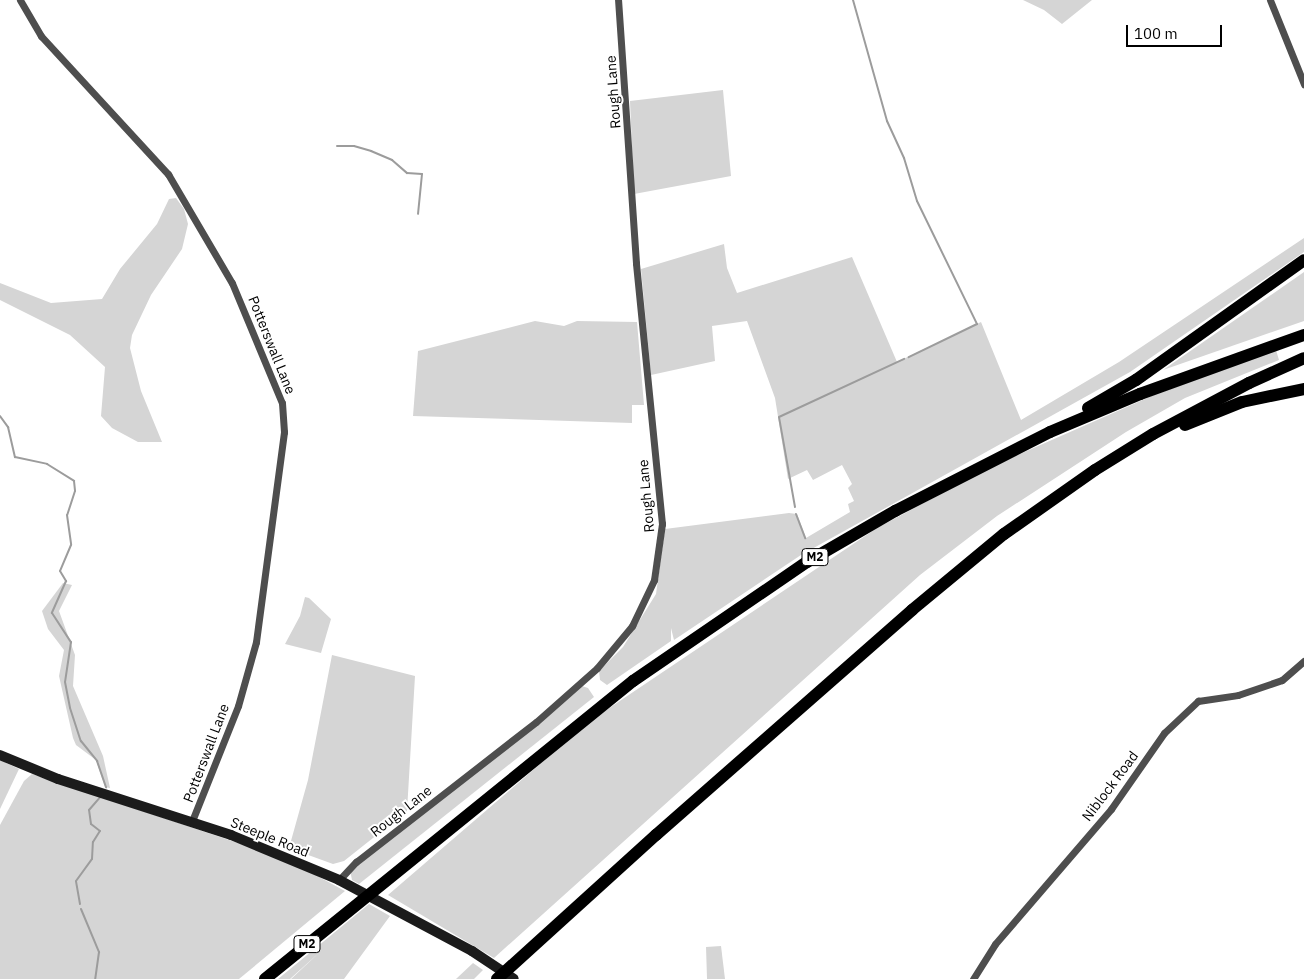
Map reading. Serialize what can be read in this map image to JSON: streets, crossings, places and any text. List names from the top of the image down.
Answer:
{
  "streets": {
    "highway": ["M2"],
    "street": [
      "Rough Lane",
      "Potterswall Lane",
      "Niblock Road",
      "Steeple Road"
    ]
  },
  "crossings": [
    ["Rough Lane", "Steeple Road"],
    ["Potterswall Lane", "Steeple Road"]
  ],
  "scale_bar": "100 m"
}
